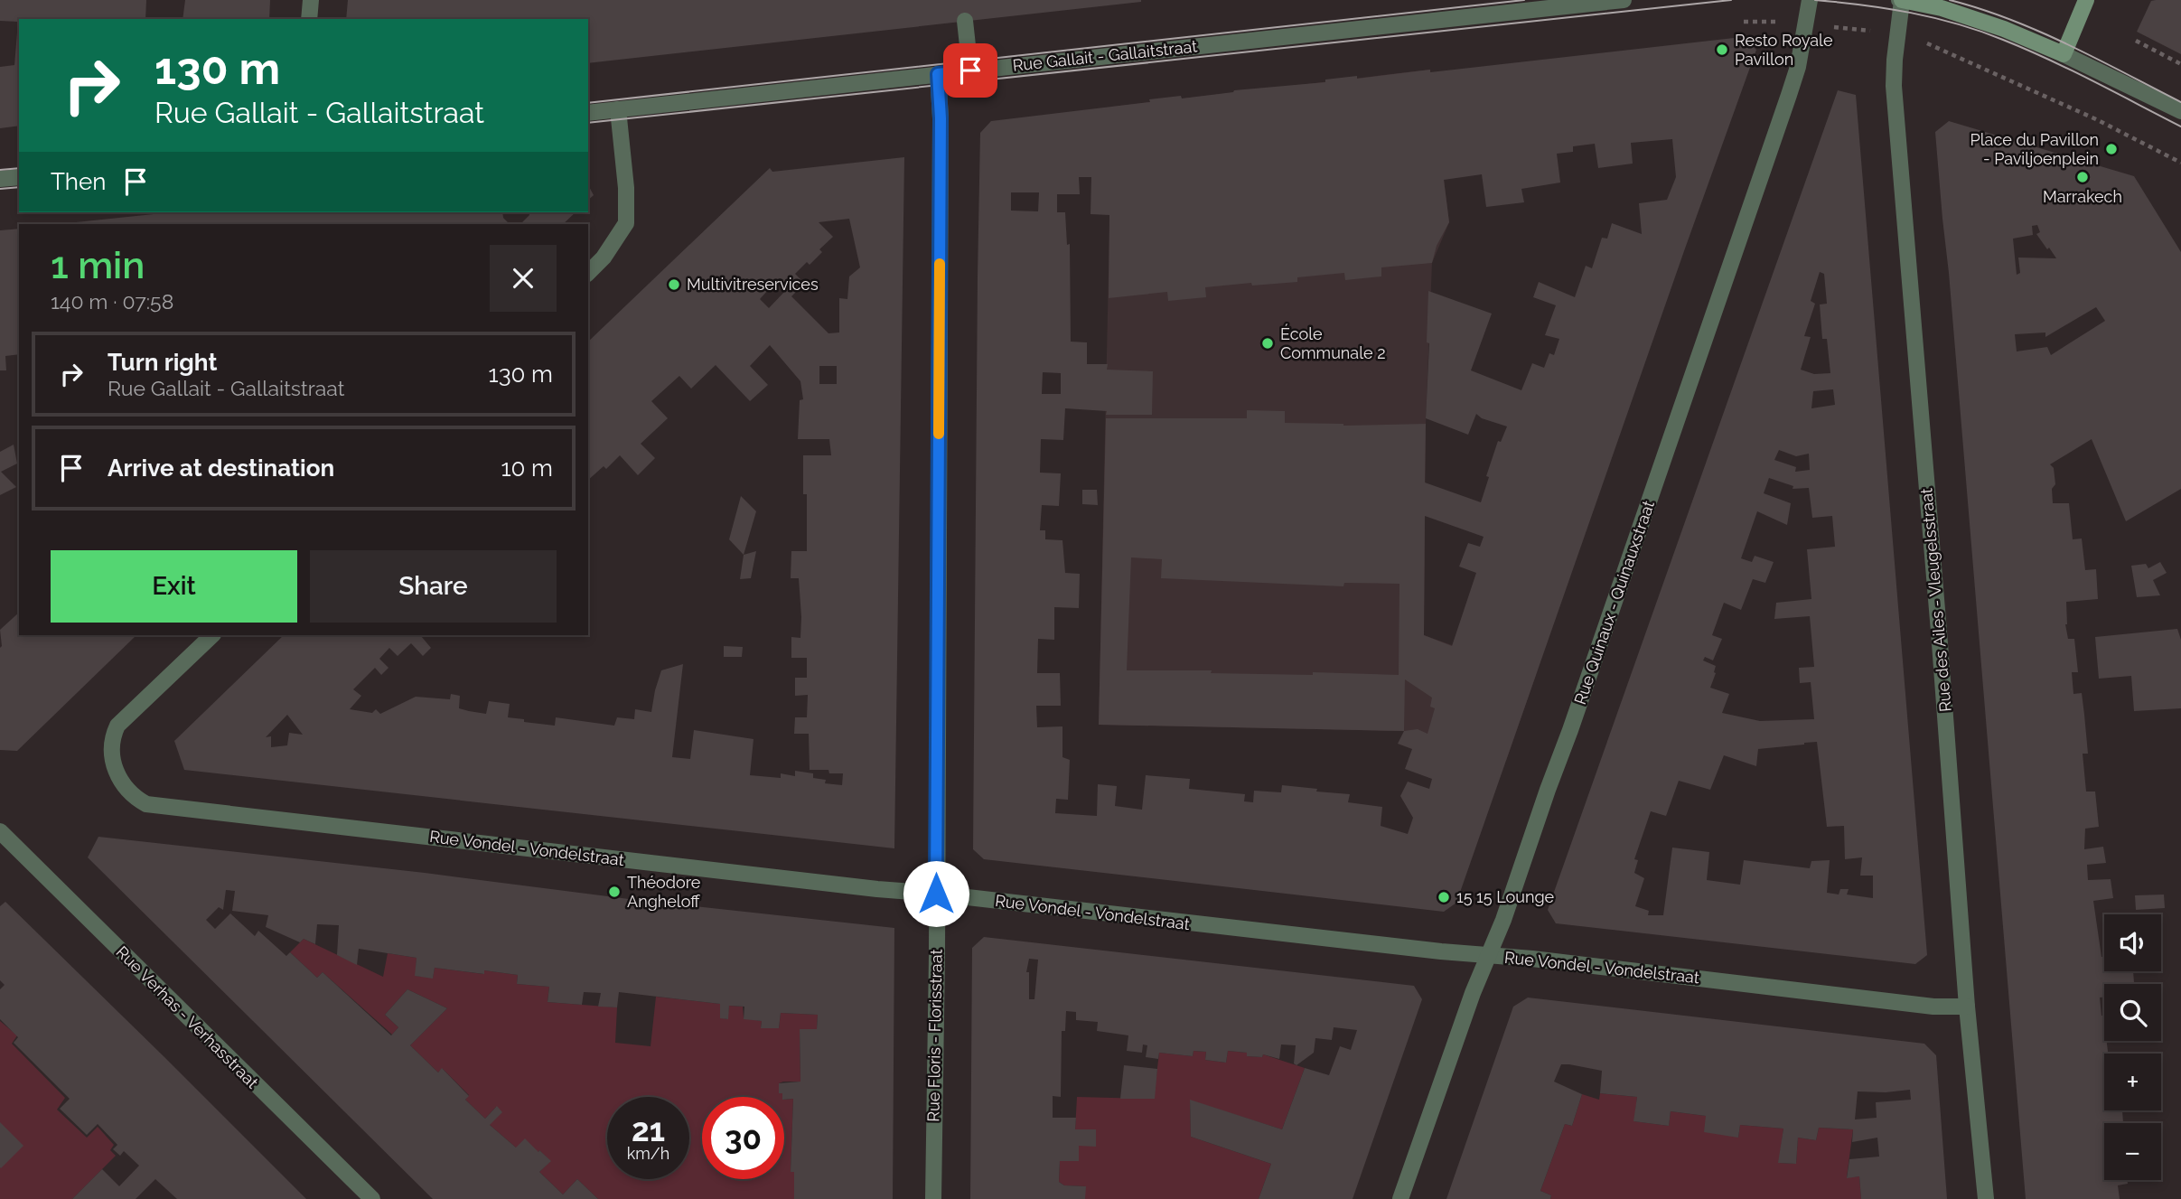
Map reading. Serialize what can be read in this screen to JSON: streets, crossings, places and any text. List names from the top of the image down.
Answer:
{
  "streets": {
    "street": [
      "Rue Gallait - Gallaitstraat",
      "Rue des Ailes - Vleugelsstraat",
      "Rue Quinaux - Quinauxstraat",
      "Rue Vondel - Vondelstraat",
      "Rue Verhas - Verhasstraat",
      "Rue Floris - Florisstraat"
    ]
  },
  "crossings": [
    ["Rue Gallait - Gallaitstraat", "Rue Floris - Florisstraat"],
    ["Rue des Ailes - Vleugelsstraat", "Rue Vondel - Vondelstraat"],
    ["Rue Quinaux - Quinauxstraat", "Rue Vondel - Vondelstraat"],
    ["Rue Vondel - Vondelstraat", "Rue Floris - Florisstraat"]
  ],
  "places": [
    "Resto Royale Pavillon",
    "Place du Pavillon - Paviljoenplein",
    "Marrakech",
    "Multivitreservices",
    "École Communale 2",
    "Théodore Angheloff",
    "15 15 Lounge"
  ],
  "page": {
    "turn": ["130 m", "Rue Gallait - Gallaitstraat"],
    "then": "Then",
    "heading": ["1 min", "140 m · 07:58"],
    "list": [
      {
        "name": "Turn right",
        "note": "Rue Gallait - Gallaitstraat",
        "value": "130 m"
      },
      {
        "name": "Arrive at destination",
        "value": "10 m"
      }
    ],
    "buttons": ["Exit", "Share"],
    "map_buttons": ["+", "−"],
    "speed": "21 km/h",
    "limit": "30"
  }
}
